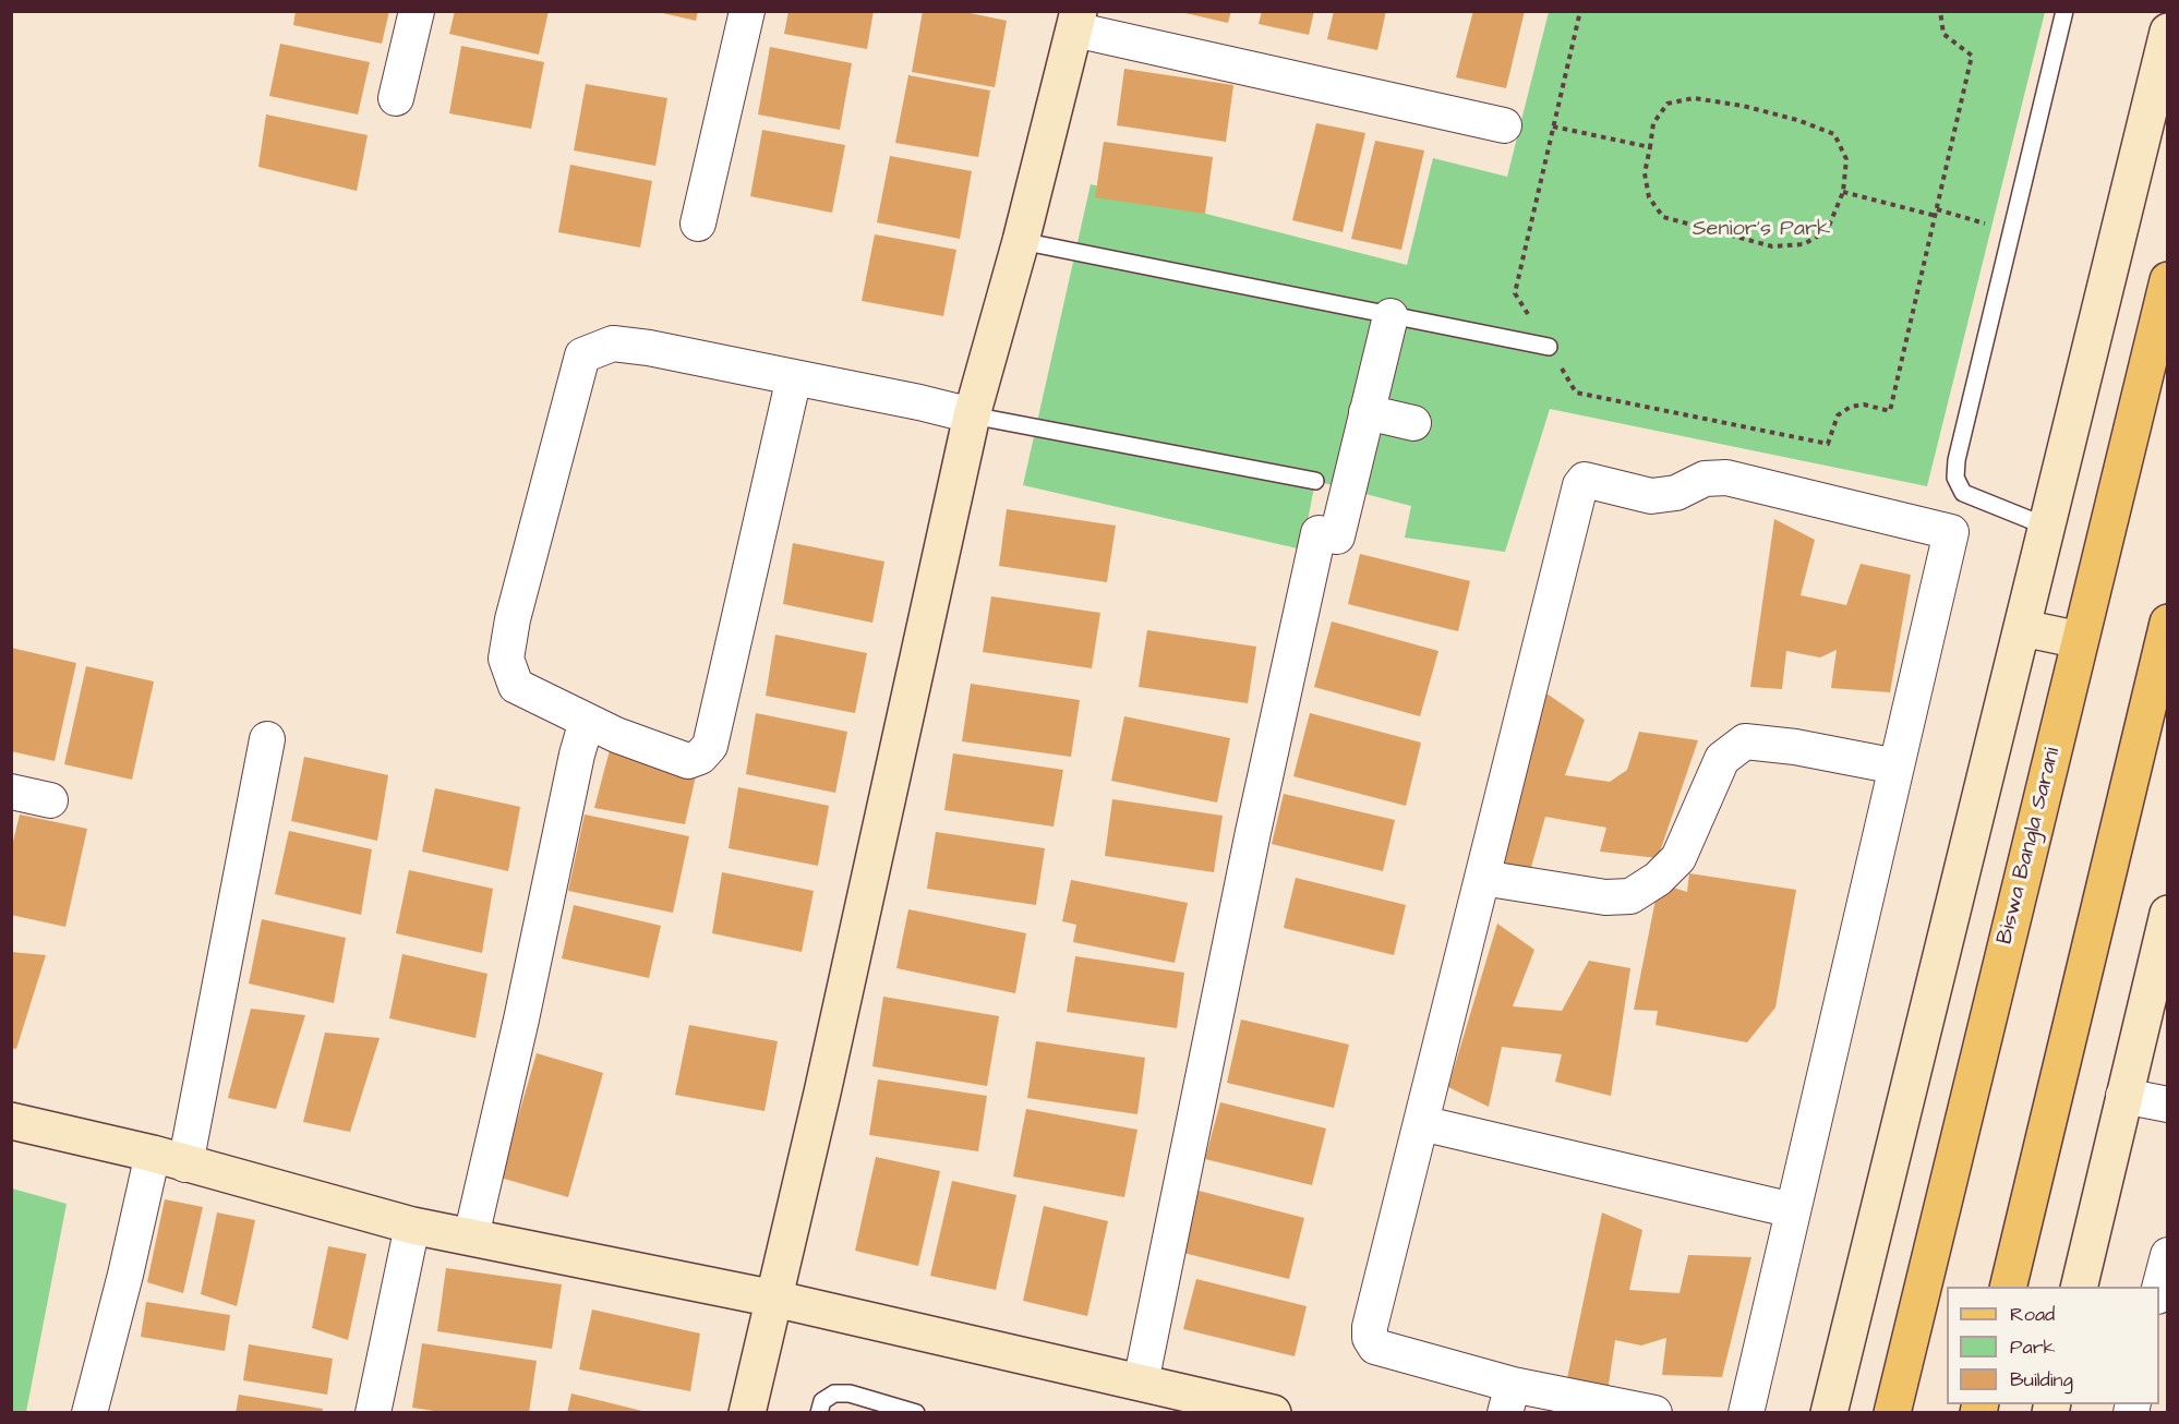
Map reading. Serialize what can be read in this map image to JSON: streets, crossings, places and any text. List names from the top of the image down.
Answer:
{
  "streets": {
    "main road": ["Biswa Bangla Sarani"]
  },
  "parks": ["Senior's Park"],
  "legend": ["Road", "Park", "Building"]
}
